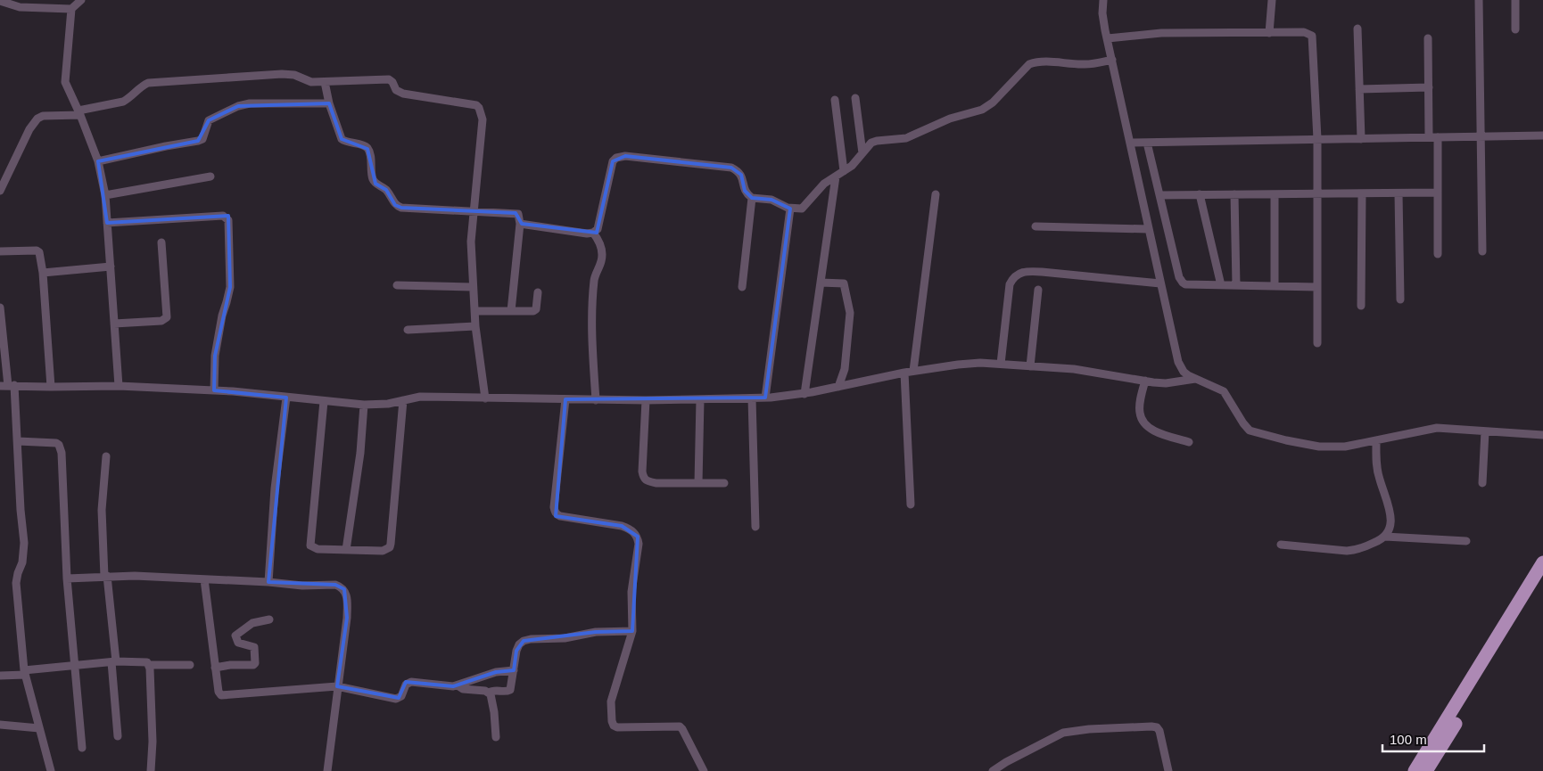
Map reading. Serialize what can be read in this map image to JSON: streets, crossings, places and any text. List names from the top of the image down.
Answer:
{
  "scale_bar": "100 m"
}
